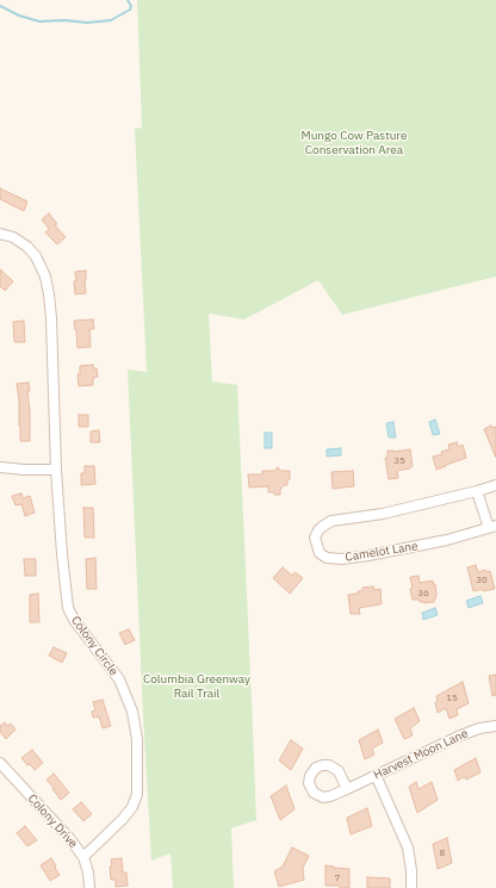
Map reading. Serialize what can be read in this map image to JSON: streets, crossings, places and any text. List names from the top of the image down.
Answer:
{
  "streets": {
    "street": [
      "Camelot Lane",
      "Colony Circle",
      "Harvest Moon Lane",
      "Colony Drive"
    ]
  },
  "crossings": [
    ["Colony Circle", "Colony Drive"]
  ],
  "parks": ["Mungo Cow Pasture Conservation Area", "Columbia Greenway Rail Trail"],
  "house_numbers": [
    "35",
    "30",
    "36",
    "15",
    "8",
    "7"
  ]
}
